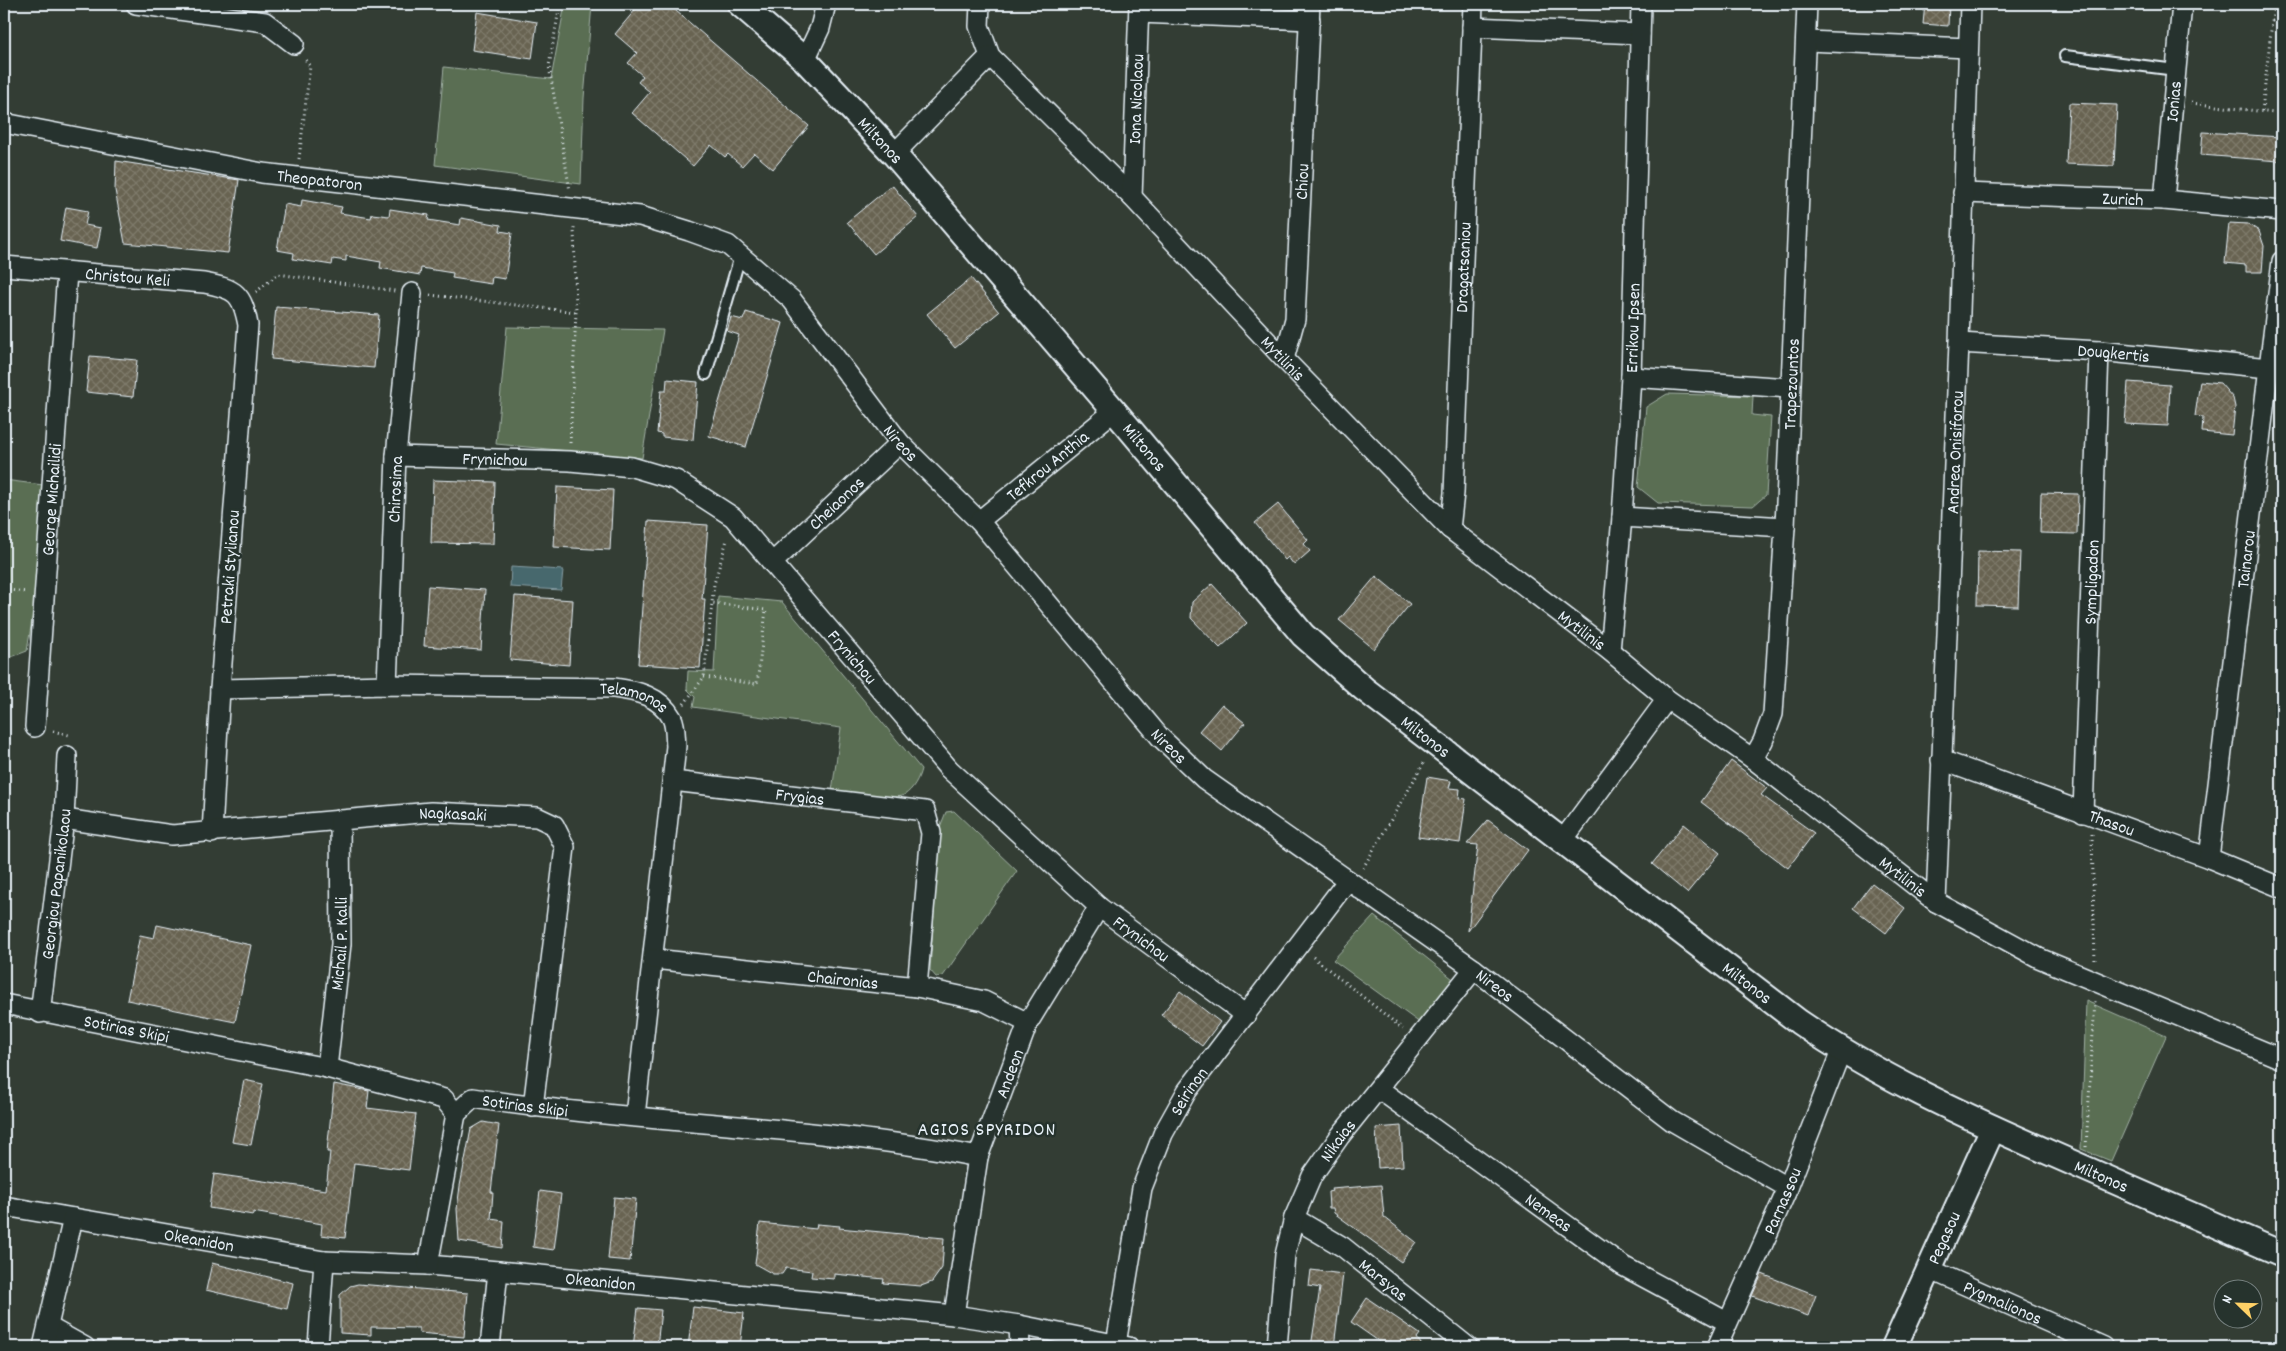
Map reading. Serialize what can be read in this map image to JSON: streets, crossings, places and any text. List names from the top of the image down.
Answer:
{
  "streets": {
    "street": [
      "Iona Nicolaou",
      "Ionias",
      "Miltonos",
      "Theopatoron",
      "Chiou",
      "Zurich",
      "Dragatsaniou",
      "Christou Keli",
      "Errikou Ipsen",
      "Dougkertis",
      "Mytilinis",
      "Trapezountos",
      "Nireos",
      "Andrea Onisiforou",
      "Frynichou",
      "Tefkrou Anthia",
      "Chirosima",
      "George Michailidi",
      "Cheiaonos",
      "Tainarou",
      "Petraki Stylianou",
      "Sympligadon",
      "Telamonos",
      "Frygias",
      "Nagkasaki",
      "Thasou",
      "Georgiou Papanikolaou",
      "Michail P. Kalli",
      "Chaironias",
      "Sotirias Skipi",
      "Andeon",
      "Seirinon",
      "Nikaias",
      "Parnassou",
      "Nemeas",
      "Pegasou",
      "Okeanidon",
      "Marsyas",
      "Pygmalionos"
    ]
  },
  "crossings": [
    ["Iona Nicolaou", "Mytilinis"],
    ["Ionias", "Zurich"],
    ["Miltonos", "Tefkrou Anthia"],
    ["Miltonos", "Parnassou"],
    ["Miltonos", "Pegasou"],
    ["Theopatoron", "Nireos"],
    ["Chiou", "Mytilinis"],
    ["Zurich", "Andrea Onisiforou"],
    ["Dragatsaniou", "Mytilinis"],
    ["Christou Keli", "George Michailidi"],
    ["Christou Keli", "Petraki Stylianou"],
    ["Errikou Ipsen", "Mytilinis"],
    ["Dougkertis", "Andrea Onisiforou"],
    ["Dougkertis", "Tainarou"],
    ["Dougkertis", "Sympligadon"],
    ["Mytilinis", "Trapezountos"],
    ["Mytilinis", "Andrea Onisiforou"],
    ["Nireos", "Tefkrou Anthia"],
    ["Nireos", "Cheiaonos"],
    ["Nireos", "Seirinon"],
    ["Nireos", "Nikaias"],
    ["Nireos", "Parnassou"],
    ["Andrea Onisiforou", "Thasou"],
    ["Frynichou", "Chirosima"],
    ["Frynichou", "Cheiaonos"],
    ["Frynichou", "Andeon"],
    ["Frynichou", "Seirinon"],
    ["Chirosima", "Telamonos"],
    ["Tainarou", "Thasou"],
    ["Petraki Stylianou", "Telamonos"],
    ["Petraki Stylianou", "Nagkasaki"],
    ["Sympligadon", "Thasou"],
    ["Telamonos", "Frygias"],
    ["Telamonos", "Chaironias"],
    ["Telamonos", "Sotirias Skipi"],
    ["Frygias", "Chaironias"],
    ["Nagkasaki", "Georgiou Papanikolaou"],
    ["Nagkasaki", "Michail P. Kalli"],
    ["Nagkasaki", "Sotirias Skipi"],
    ["Georgiou Papanikolaou", "Sotirias Skipi"],
    ["Michail P. Kalli", "Sotirias Skipi"],
    ["Chaironias", "Andeon"],
    ["Sotirias Skipi", "Andeon"],
    ["Andeon", "Okeanidon"],
    ["Seirinon", "Okeanidon"],
    ["Nikaias", "Nemeas"],
    ["Nikaias", "Marsyas"],
    ["Parnassou", "Nemeas"],
    ["Pegasou", "Pygmalionos"]
  ],
  "districts": ["AGIOS SPYRIDON"],
  "north": "top left"
}
